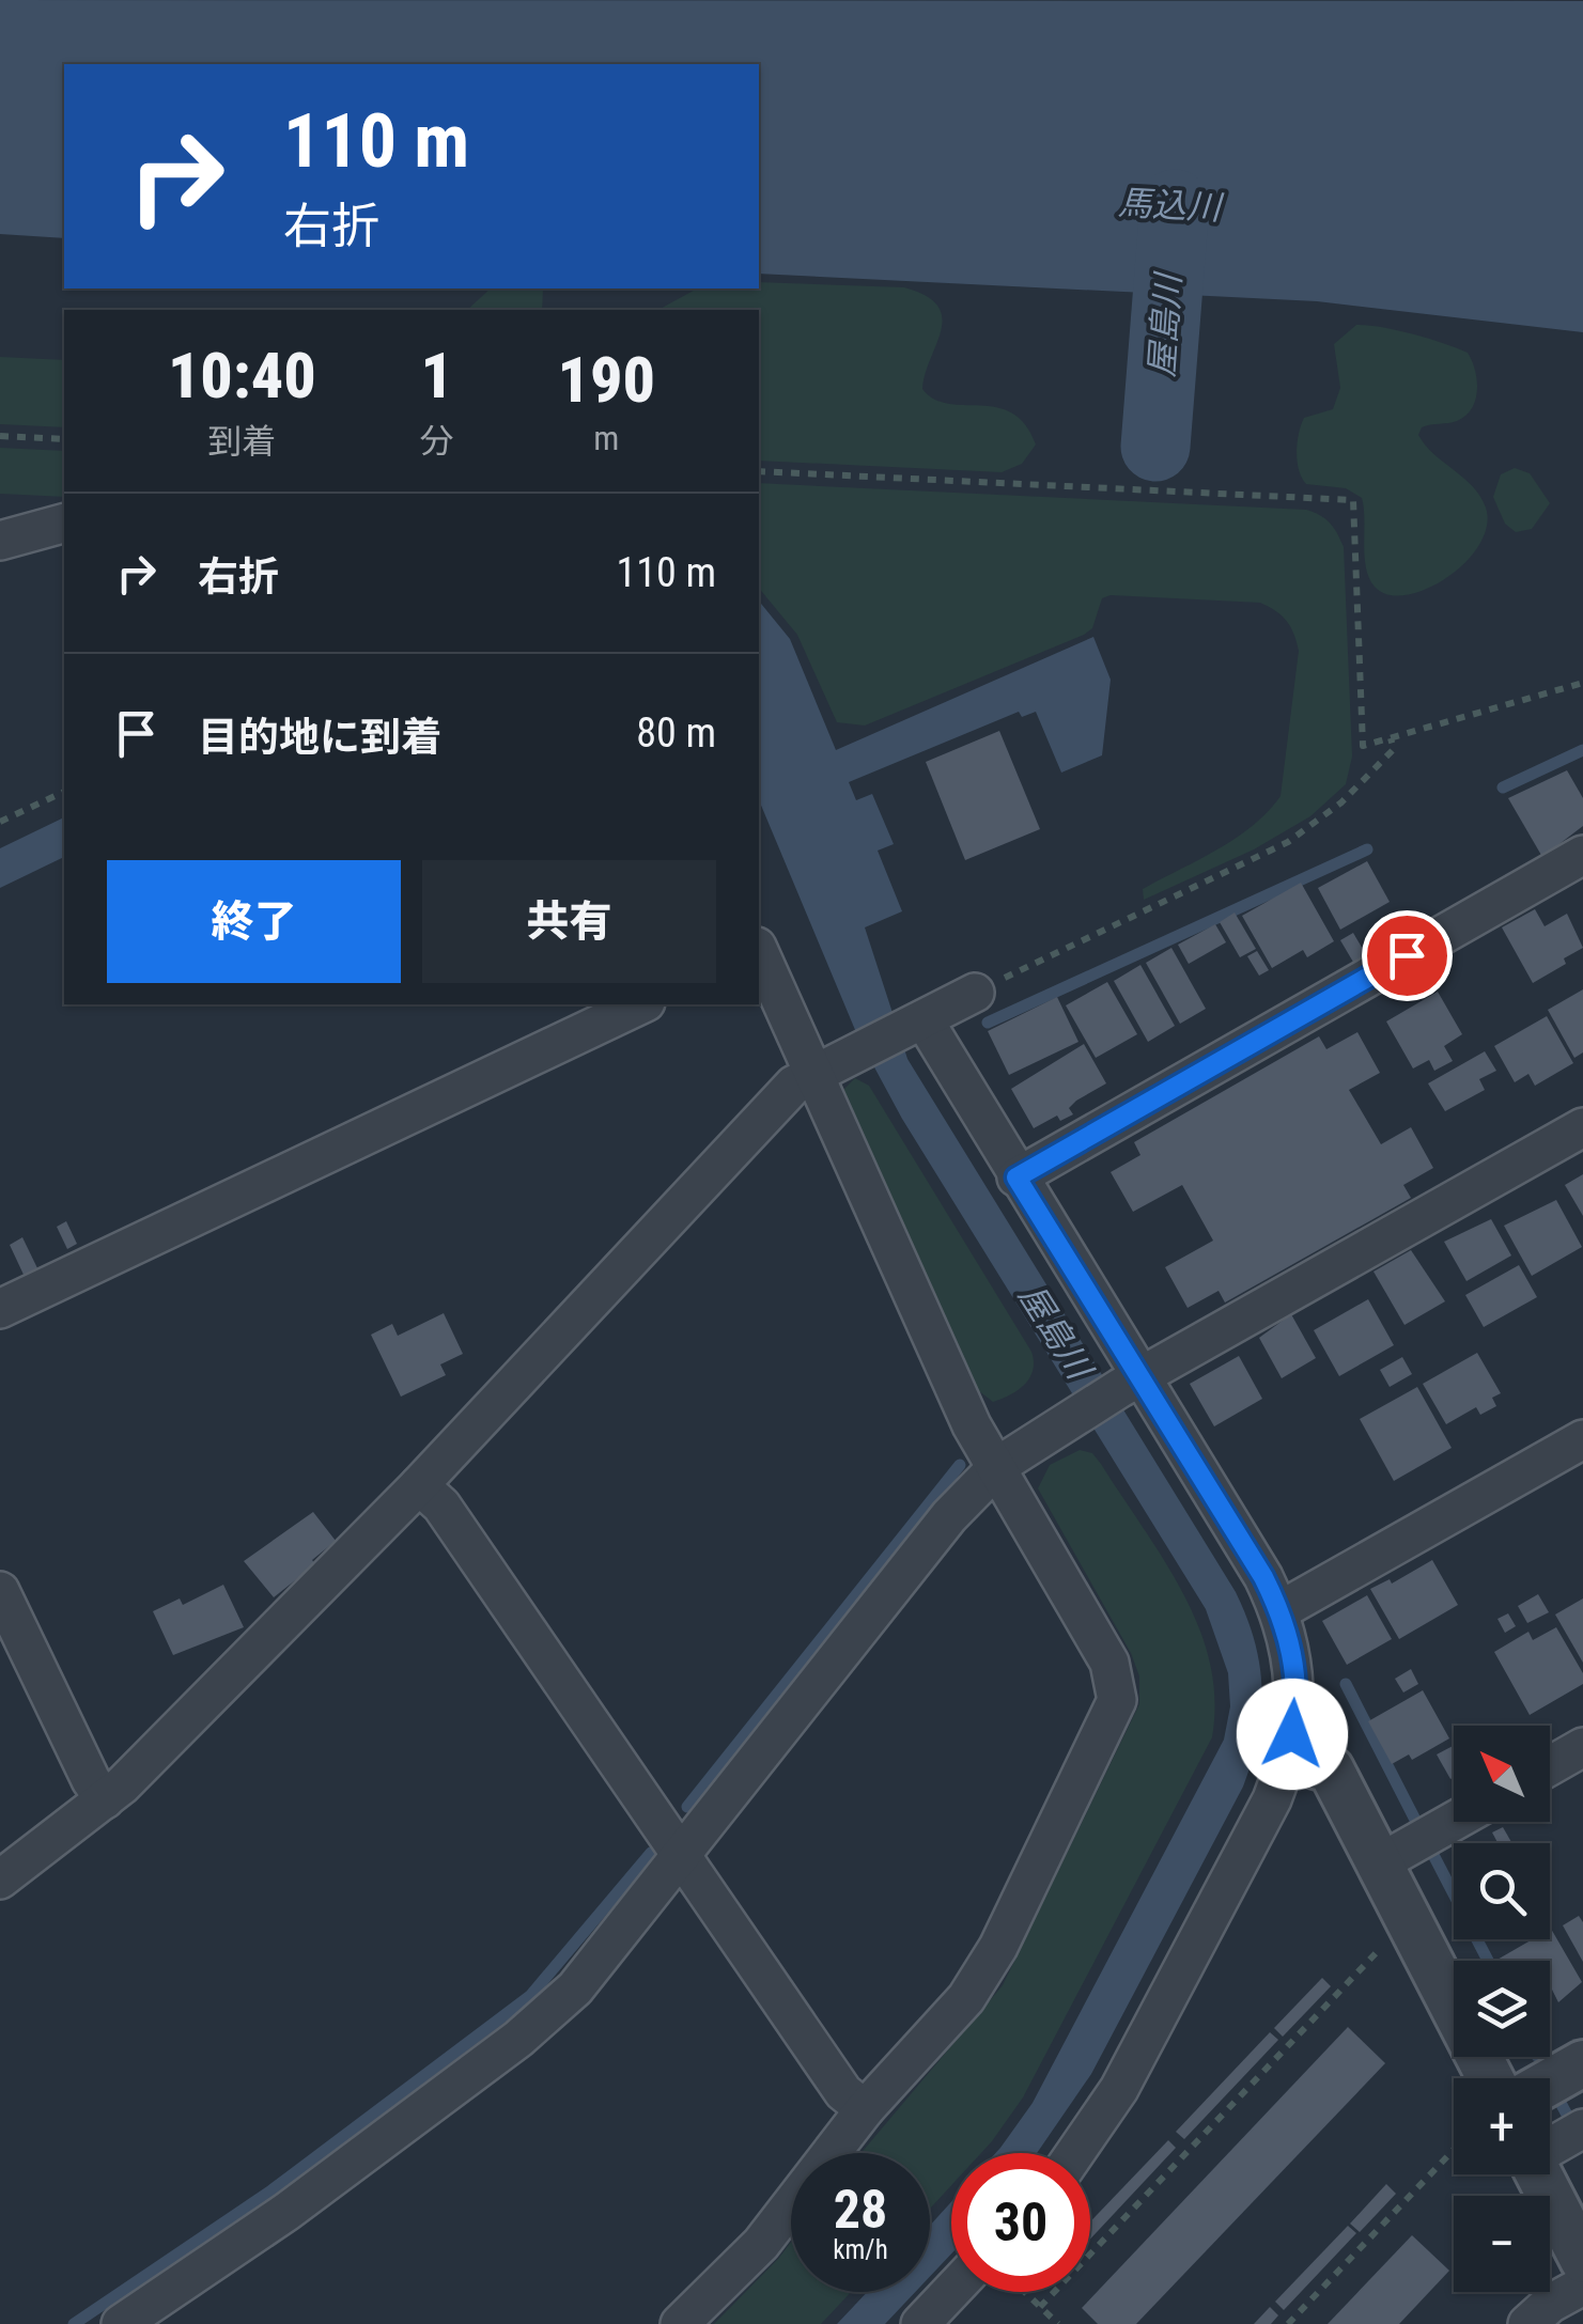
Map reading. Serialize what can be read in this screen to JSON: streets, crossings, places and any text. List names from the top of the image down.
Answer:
{
  "water": ["馬込川", "屋島川"],
  "north": "top left",
  "page": {
    "turn": ["110 m", "右折"],
    "eta": [
      "10:40",
      "到着",
      "1",
      "分",
      "190",
      "m"
    ],
    "list": [
      {
        "name": "右折",
        "value": "110 m"
      },
      {
        "name": "目的地に到着",
        "value": "80 m"
      }
    ],
    "buttons": ["終了", "共有"],
    "map_buttons": ["+", "−"],
    "speed": "28 km/h",
    "limit": "30"
  }
}
